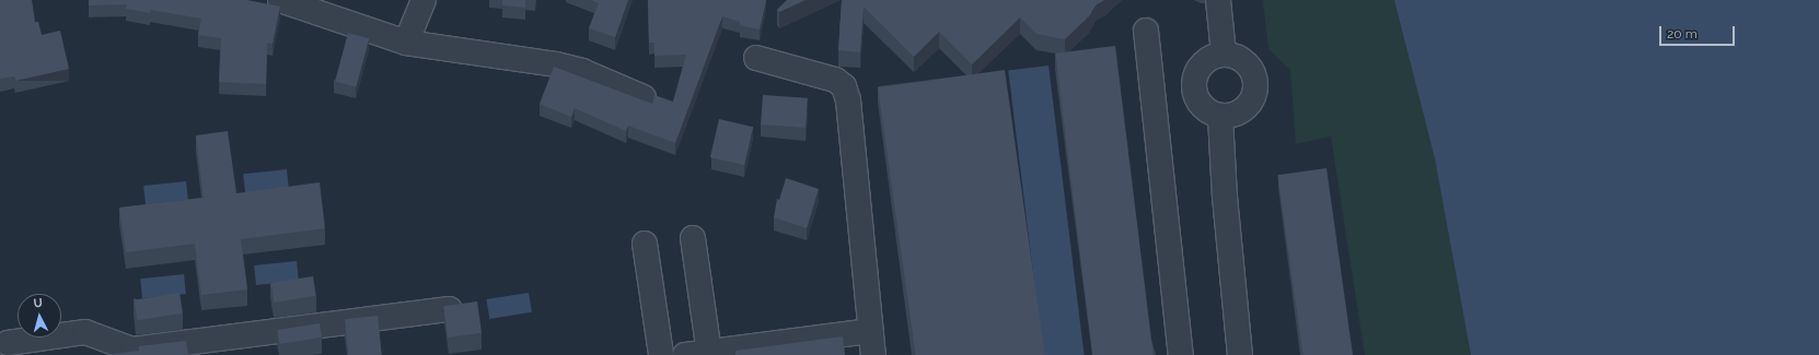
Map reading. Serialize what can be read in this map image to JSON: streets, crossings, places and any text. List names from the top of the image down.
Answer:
{
  "scale_bar": "20 m",
  "north": "top"
}
